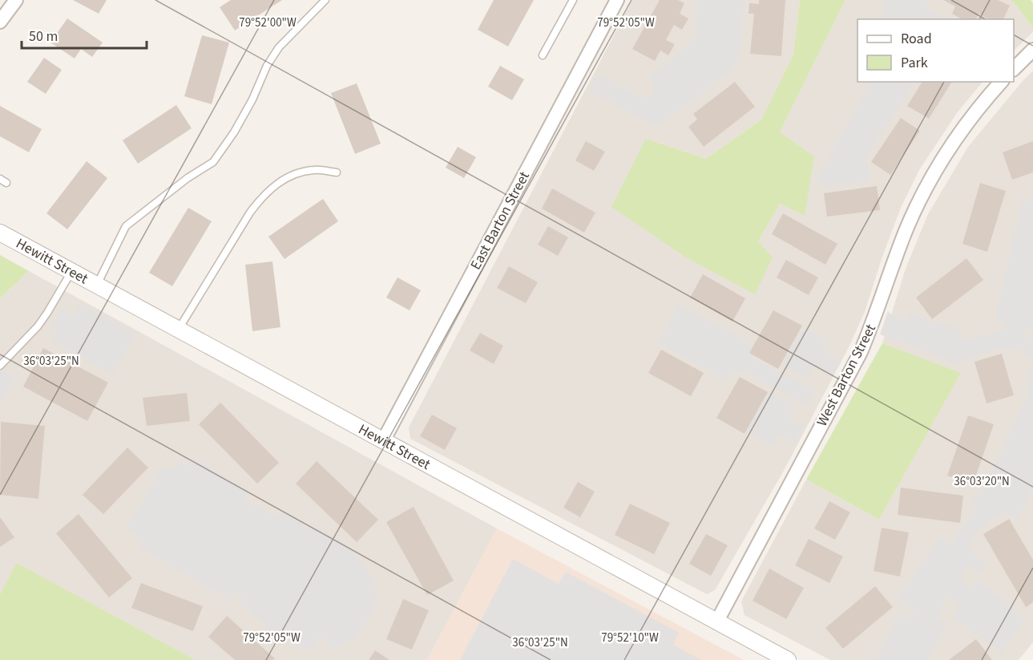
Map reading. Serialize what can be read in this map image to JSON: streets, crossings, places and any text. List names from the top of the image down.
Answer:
{
  "streets": {
    "street": ["East Barton Street", "Hewitt Street", "West Barton Street"]
  },
  "crossings": [
    ["East Barton Street", "Hewitt Street"],
    ["Hewitt Street", "West Barton Street"]
  ],
  "legend": ["Road", "Park"],
  "scale_bar": "50 m",
  "coordinates": [
    "79°52'00\"W",
    "79°52'05\"W",
    "36°03'25\"N",
    "36°03'20\"N",
    "79°52'10\"W"
  ]
}
